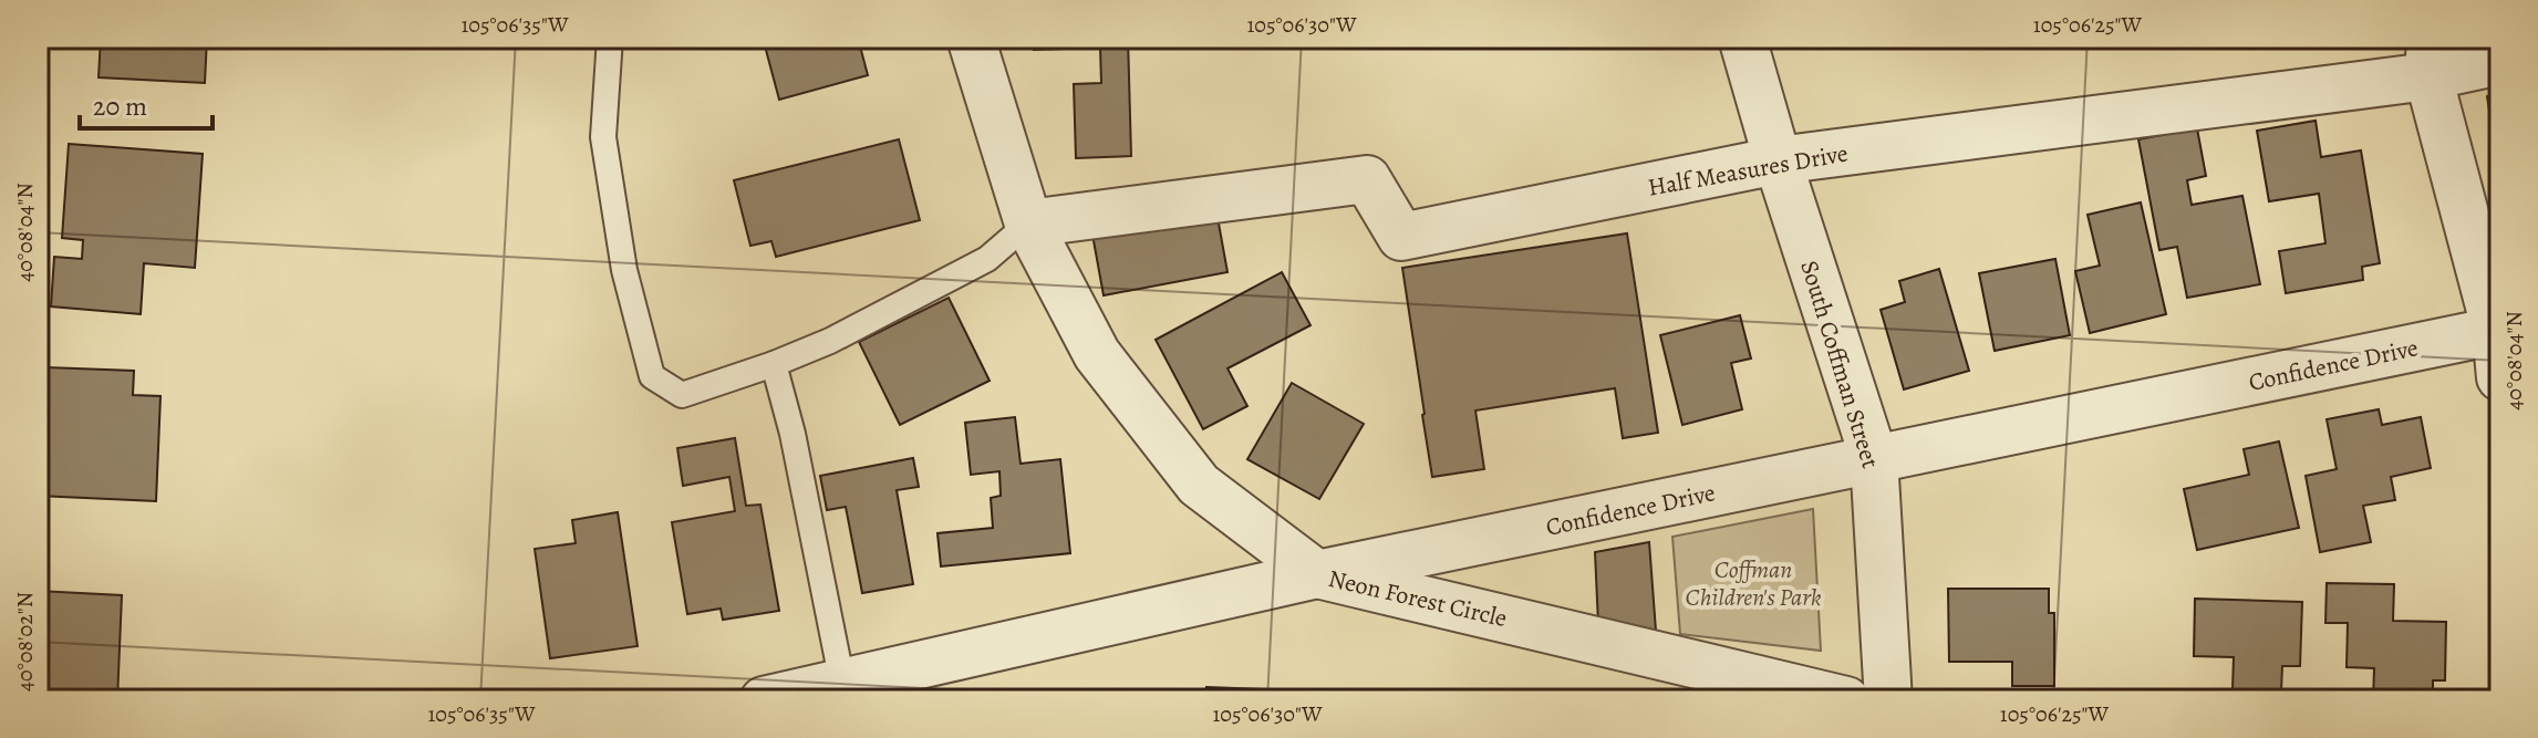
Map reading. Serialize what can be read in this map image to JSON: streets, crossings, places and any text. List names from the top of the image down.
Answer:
{
  "streets": {
    "street": [
      "Half Measures Drive",
      "South Coffman Street",
      "Confidence Drive",
      "Neon Forest Circle"
    ]
  },
  "crossings": [
    ["Half Measures Drive", "South Coffman Street"],
    ["Half Measures Drive", "Neon Forest Circle"],
    ["South Coffman Street", "Confidence Drive"],
    ["Confidence Drive", "Neon Forest Circle"]
  ],
  "parks": ["Coffman Children's Park"],
  "scale_bar": "20 m",
  "coordinates": [
    "105°06'35\"W",
    "105°06'30\"W",
    "105°06'25\"W",
    "40°08'04\"N",
    "40°08'02\"N"
  ]
}
